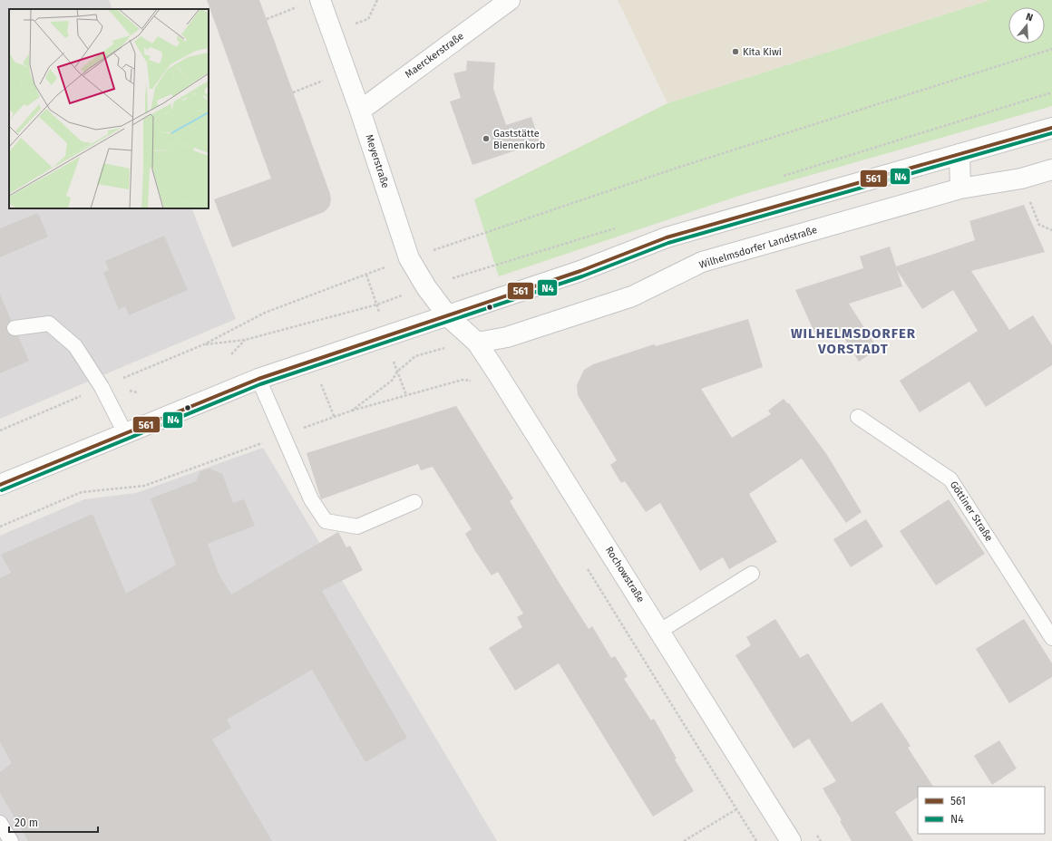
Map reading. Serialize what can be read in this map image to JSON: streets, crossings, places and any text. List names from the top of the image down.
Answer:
{
  "streets": {
    "street": [
      "Maerckerstraße",
      "Meyerstraße",
      "Wilhelmsdorfer Landstraße",
      "Rochowstraße"
    ],
    "lane": ["Göttiner Straße"]
  },
  "crossings": [
    ["Maerckerstraße", "Meyerstraße"],
    ["Meyerstraße", "Rochowstraße"],
    ["Wilhelmsdorfer Landstraße", "Rochowstraße"]
  ],
  "districts": ["WILHELMSDORFER VORSTADT"],
  "places": ["Kita Kiwi", "Gaststätte Bienenkorb"],
  "lines": ["transit line 561", "transit line N4"],
  "legend": ["561", "N4"],
  "scale_bar": "20 m",
  "north": "top"
}
